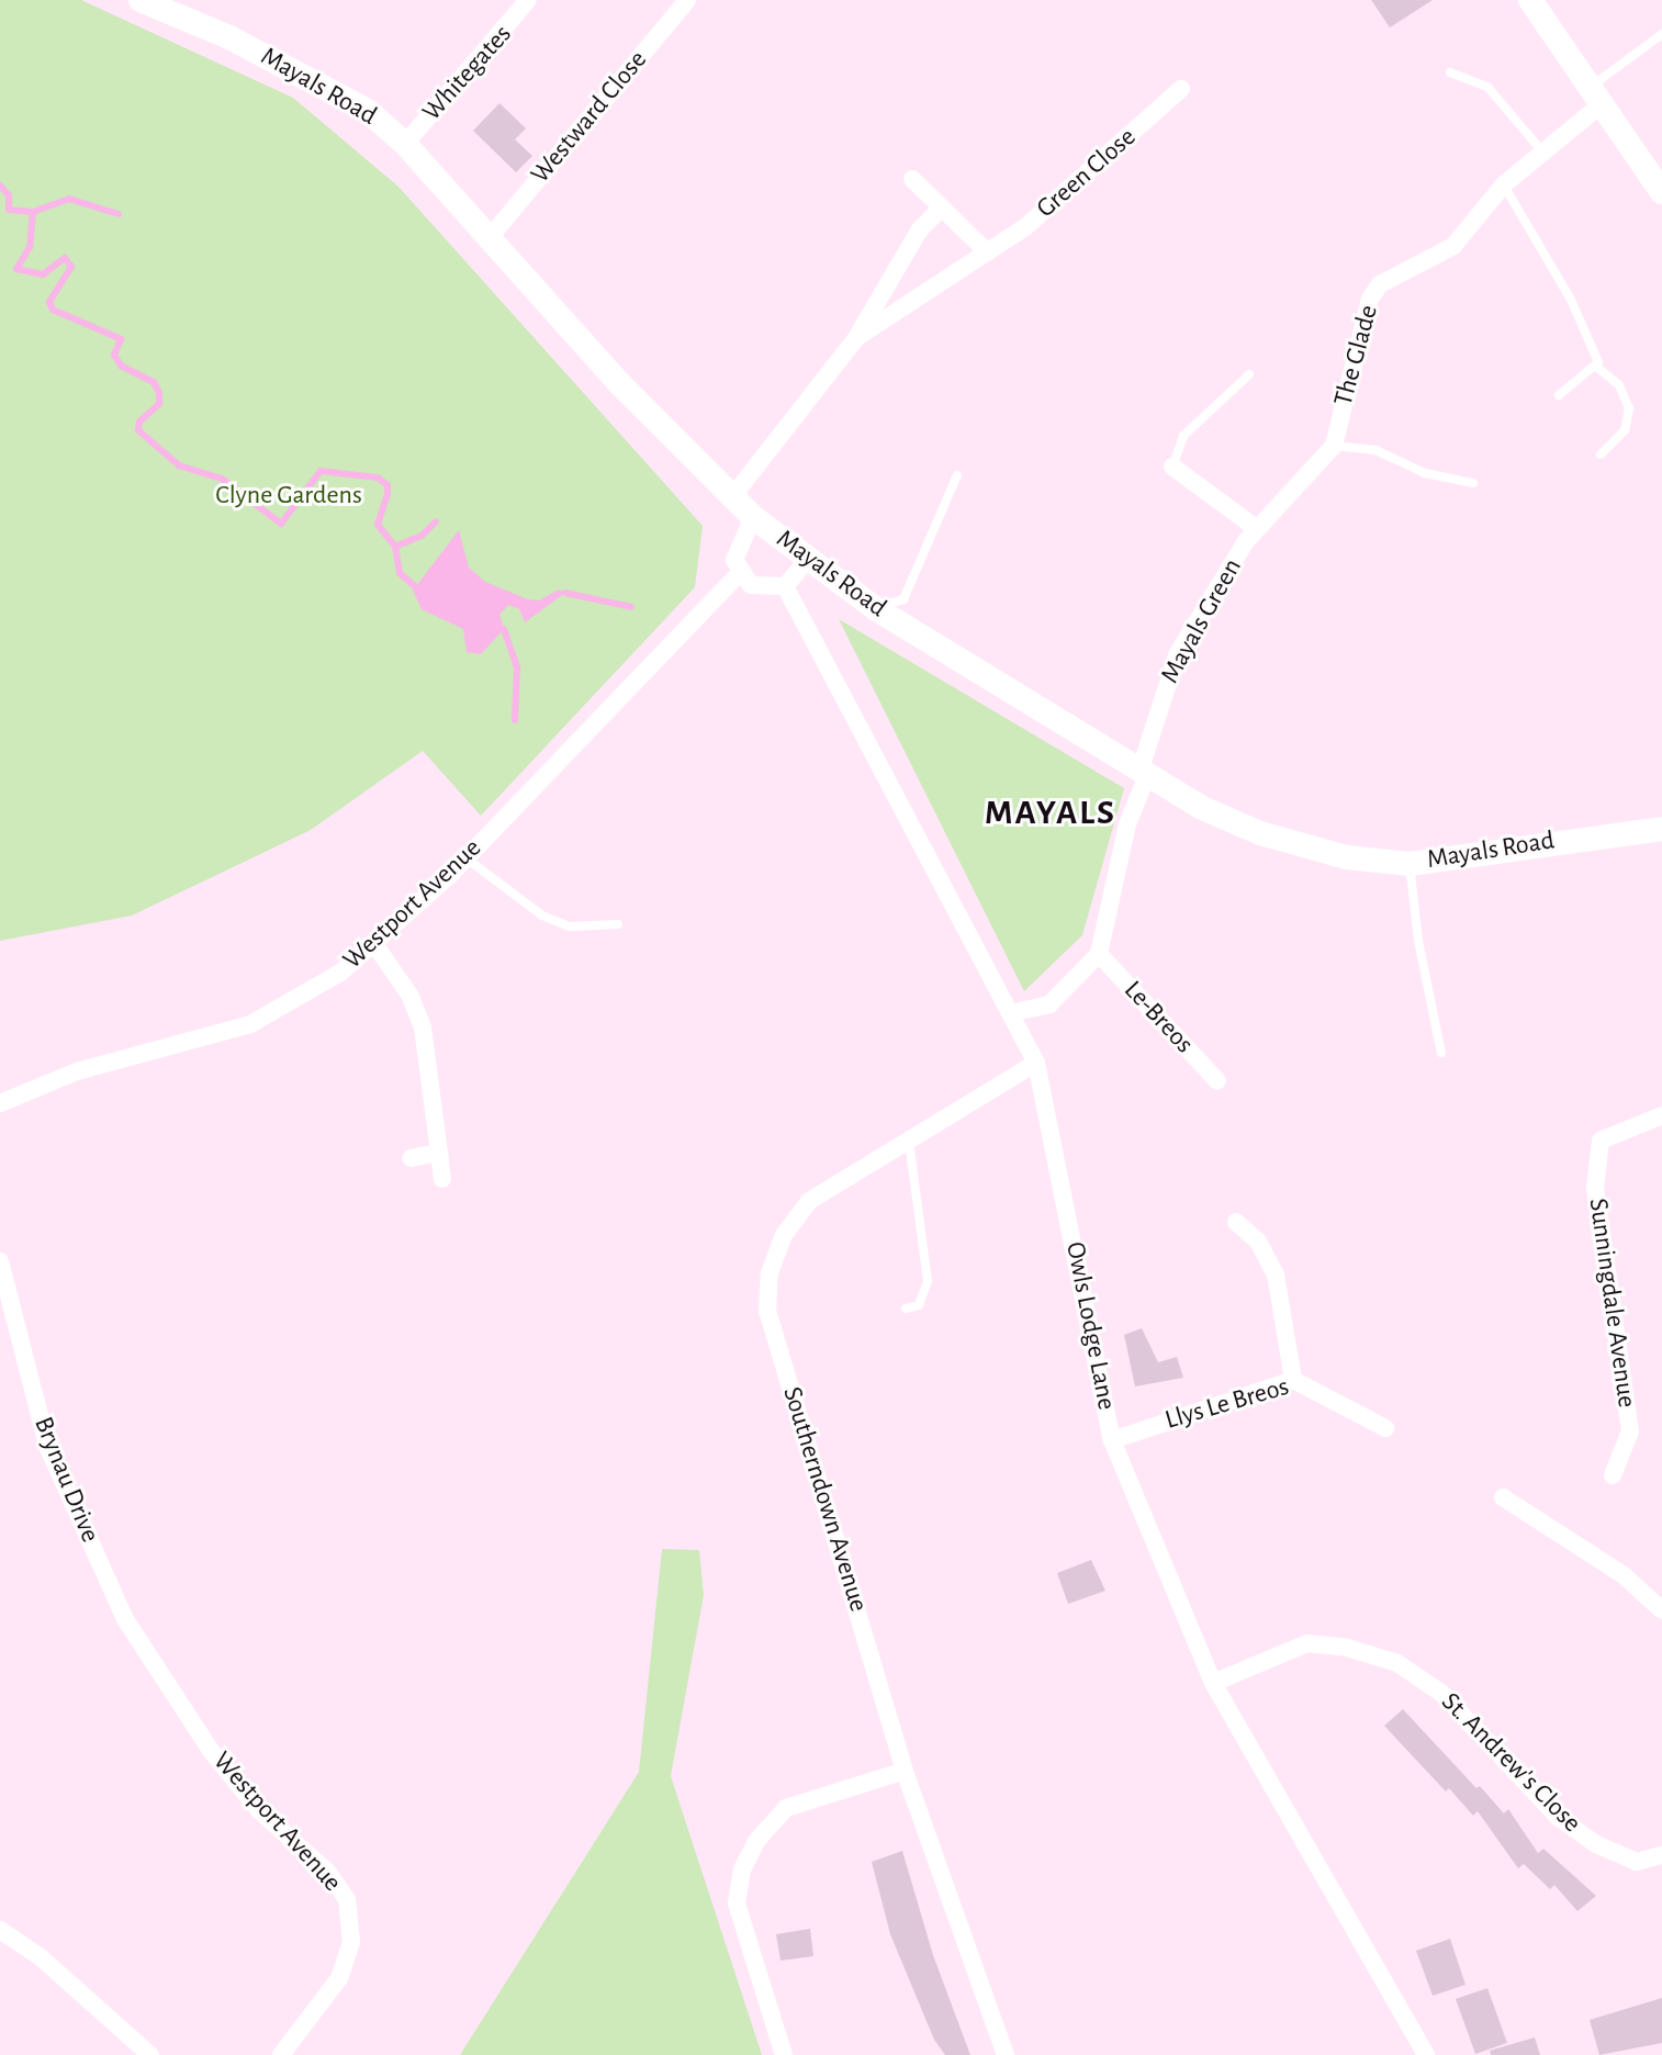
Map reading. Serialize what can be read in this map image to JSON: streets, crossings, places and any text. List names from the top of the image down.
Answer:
{
  "streets": {
    "main road": ["Mayals Road"],
    "street": [
      "Whitegates",
      "Westward Close",
      "Green Close",
      "The Glade",
      "Mayals Green",
      "Westport Avenue",
      "Le-Breos",
      "Sunningdale Avenue",
      "Owls Lodge Lane",
      "Llys Le Breos",
      "Brynau Drive",
      "Southerndown Avenue",
      "St. Andrew's Close"
    ]
  },
  "crossings": [
    ["Whitegates", "Mayals Road"],
    ["Mayals Road", "Westward Close"],
    ["Mayals Road", "Green Close"],
    ["Mayals Road", "Mayals Green"],
    ["The Glade", "Mayals Green"],
    ["Mayals Green", "Le-Breos"],
    ["Westport Avenue", "Brynau Drive"],
    ["Owls Lodge Lane", "Llys Le Breos"],
    ["Owls Lodge Lane", "Southerndown Avenue"],
    ["Owls Lodge Lane", "St. Andrew's Close"]
  ],
  "districts": ["MAYALS"],
  "parks": ["Clyne Gardens"]
}
